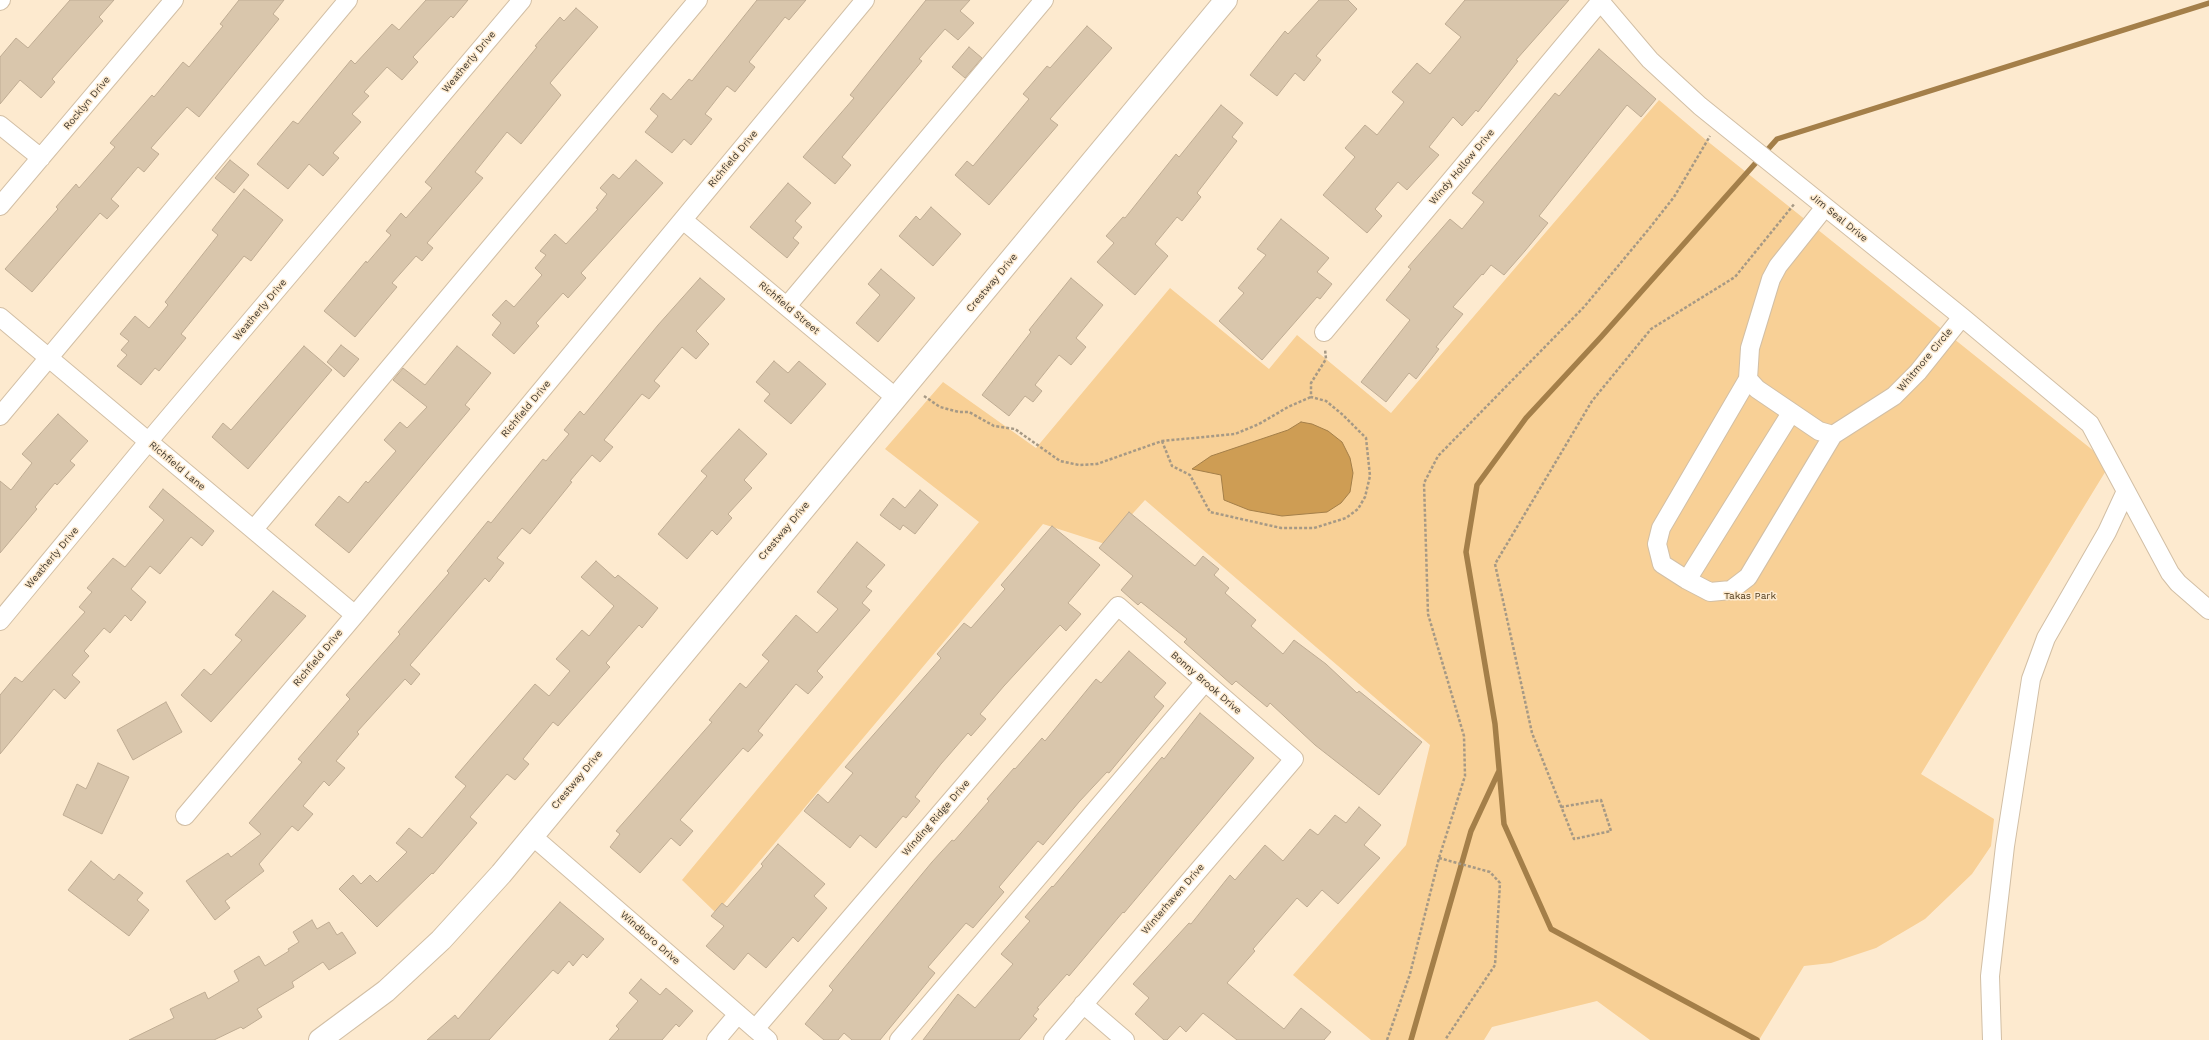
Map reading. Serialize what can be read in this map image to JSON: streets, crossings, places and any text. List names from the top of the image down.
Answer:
{
  "streets": {
    "main road": ["Crestway Drive"],
    "street": [
      "Weatherly Drive",
      "Rocklyn Drive",
      "Richfield Drive",
      "Windy Hollow Drive",
      "Jim Seal Drive",
      "Richfield Street",
      "Whitmore Circle",
      "Richfield Lane",
      "Bonny Brook Drive",
      "Winding Ridge Drive",
      "Winterhaven Drive",
      "Windboro Drive"
    ]
  },
  "crossings": [
    ["Weatherly Drive", "Richfield Lane"],
    ["Richfield Drive", "Richfield Street"],
    ["Richfield Drive", "Richfield Lane"],
    ["Windy Hollow Drive", "Jim Seal Drive"],
    ["Jim Seal Drive", "Whitmore Circle"],
    ["Crestway Drive", "Richfield Street"],
    ["Crestway Drive", "Windboro Drive"],
    ["Bonny Brook Drive", "Winding Ridge Drive"],
    ["Bonny Brook Drive", "Winterhaven Drive"],
    ["Winding Ridge Drive", "Windboro Drive"]
  ],
  "parks": ["Takas Park"]
}
